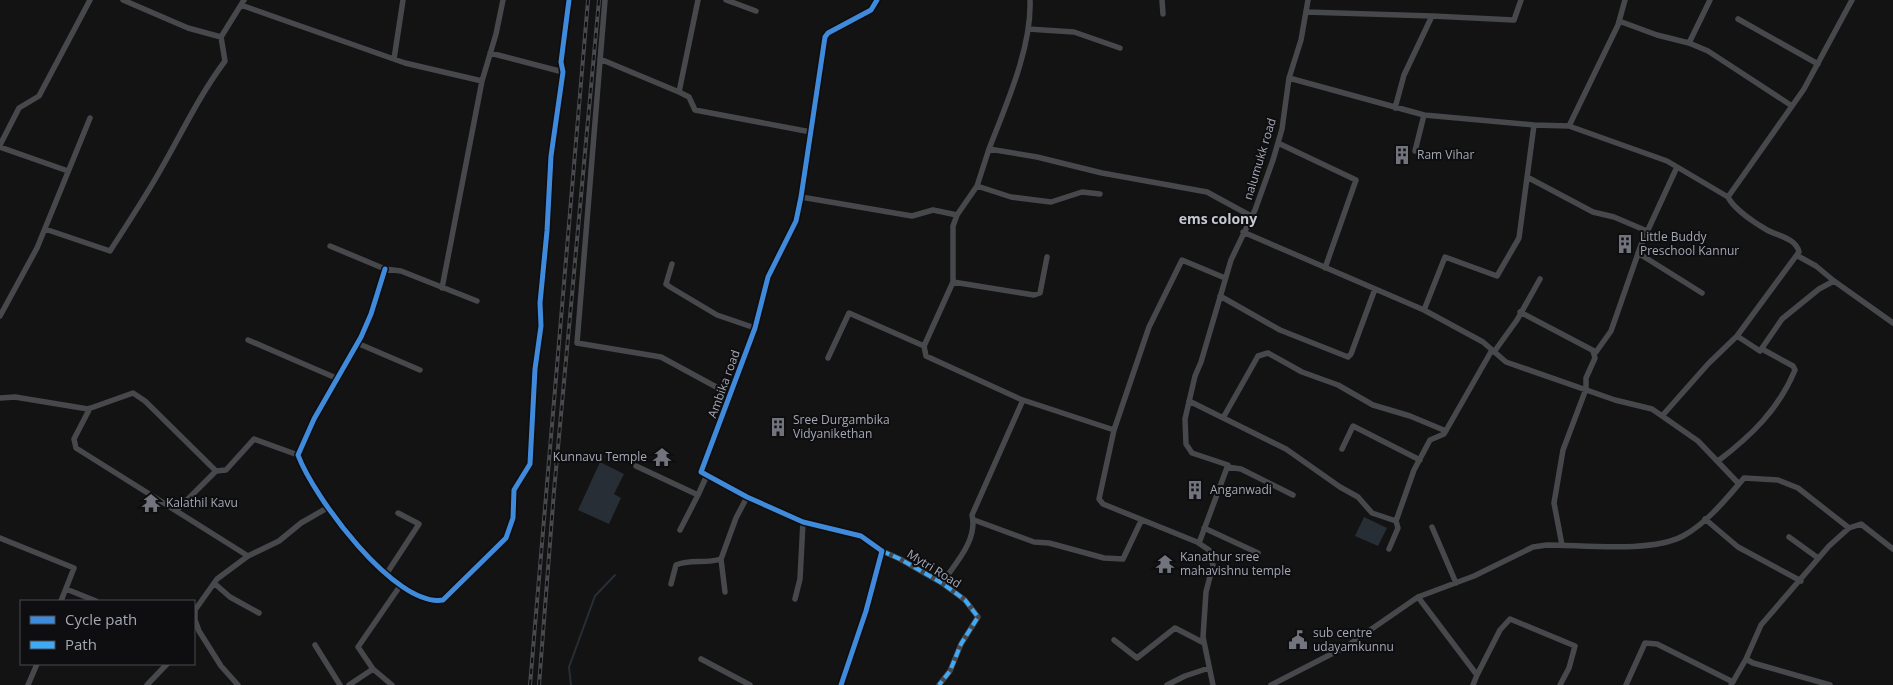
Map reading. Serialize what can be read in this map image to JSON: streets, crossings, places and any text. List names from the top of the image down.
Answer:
{
  "streets": {
    "street": ["nalumukk road", "Ambika road", "Mytri Road"]
  },
  "districts": ["ems colony"],
  "places": {
    "building": [
      "Ram Vihar",
      "Little Buddy Preschool Kannur",
      "Sree Durgambika Vidyanikethan",
      "Anganwadi"
    ],
    "temple": ["Kunnavu Temple", "Kalathil Kavu", "Kanathur sree mahavishnu temple"],
    "public building": ["sub centre udayamkunnu"]
  },
  "legend": ["Cycle path", "Path"]
}
